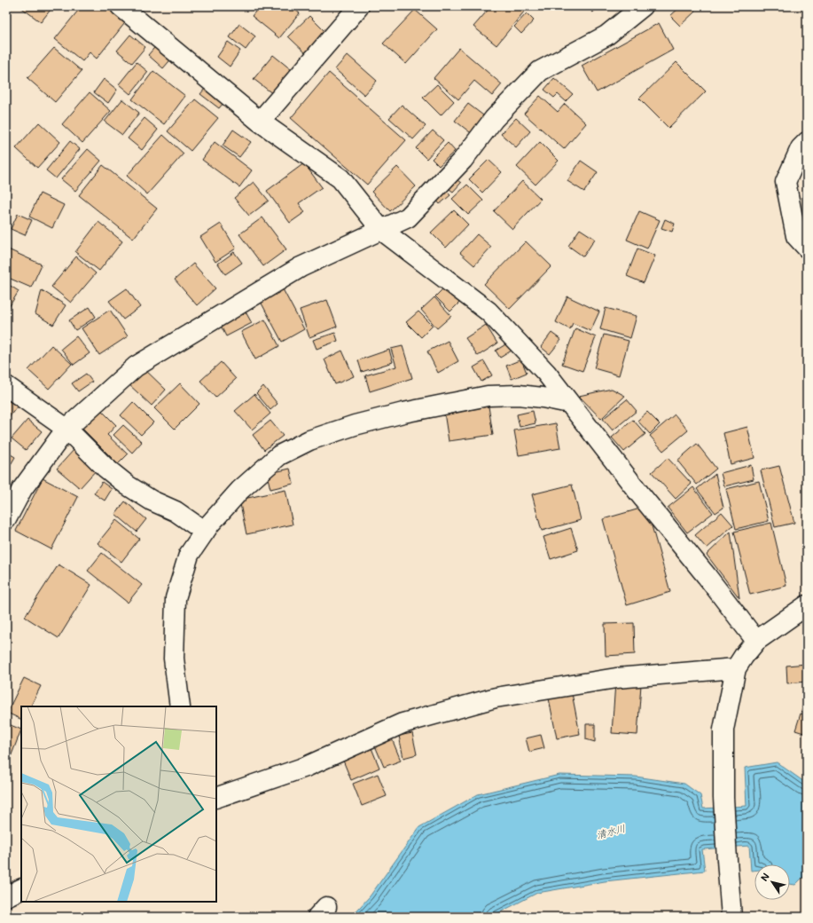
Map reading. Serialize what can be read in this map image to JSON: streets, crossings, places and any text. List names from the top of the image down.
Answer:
{
  "water": ["清水川"],
  "north": "top left"
}
